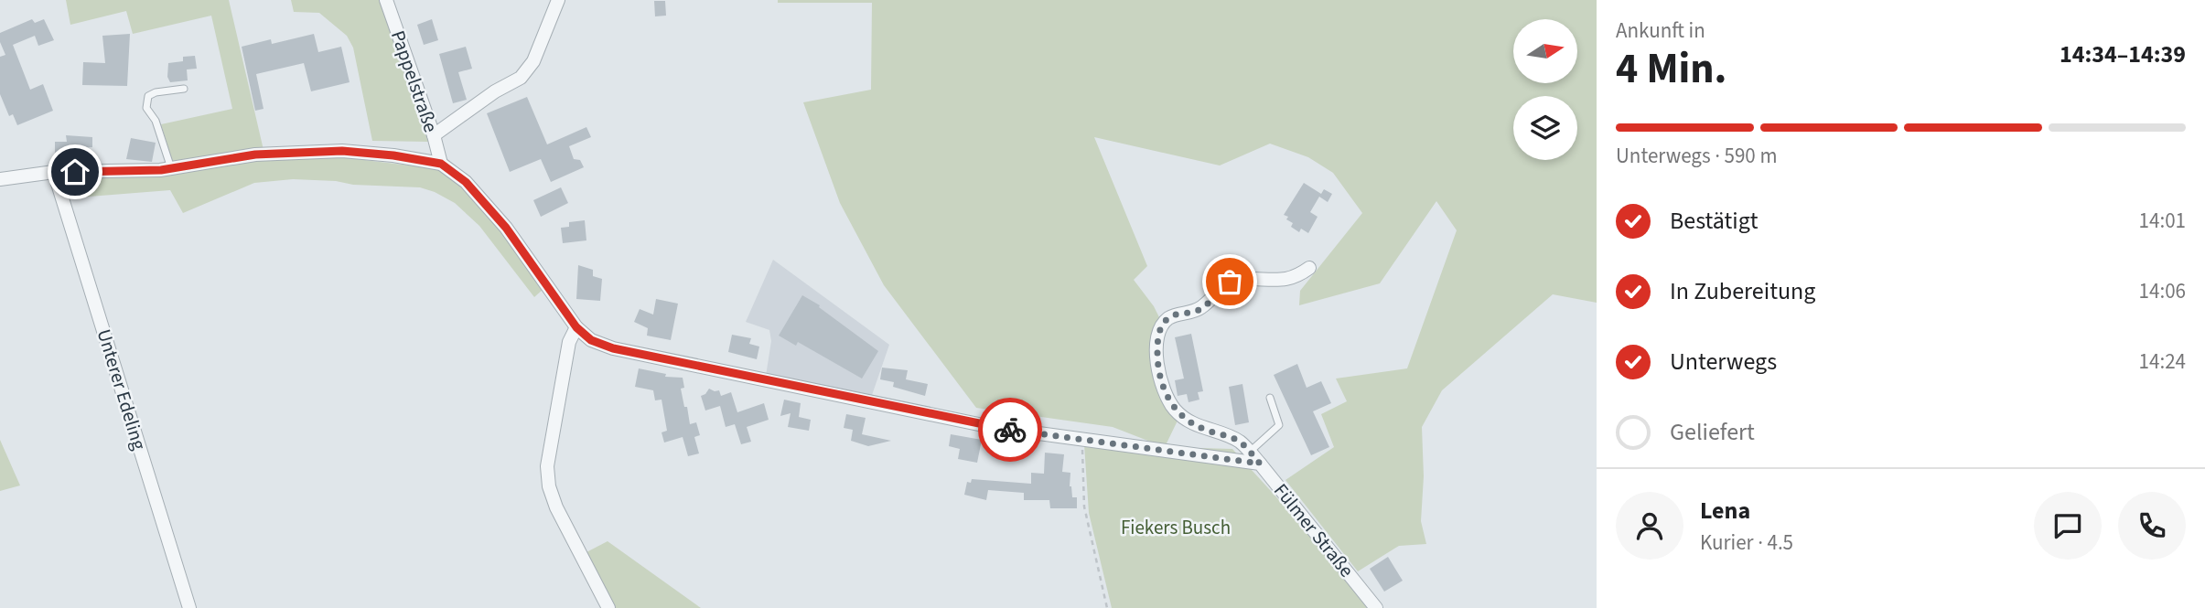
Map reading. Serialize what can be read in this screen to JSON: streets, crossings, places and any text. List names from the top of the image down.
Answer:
{
  "streets": {
    "street": ["Pappelstraße", "Unterer Edeling", "Fülmer Straße"]
  },
  "parks": ["Fiekers Busch"],
  "north": "right",
  "page": {
    "heading": ["4 Min.", "Ankunft in", "14:34–14:39"],
    "panel": ["Lena", "Kurier · 4.5"],
    "bar": "Unterwegs · 590 m",
    "list": [
      ["Bestätigt", "14:01"],
      ["In Zubereitung", "14:06"],
      ["Unterwegs", "14:24"],
      "Geliefert"
    ]
  }
}
